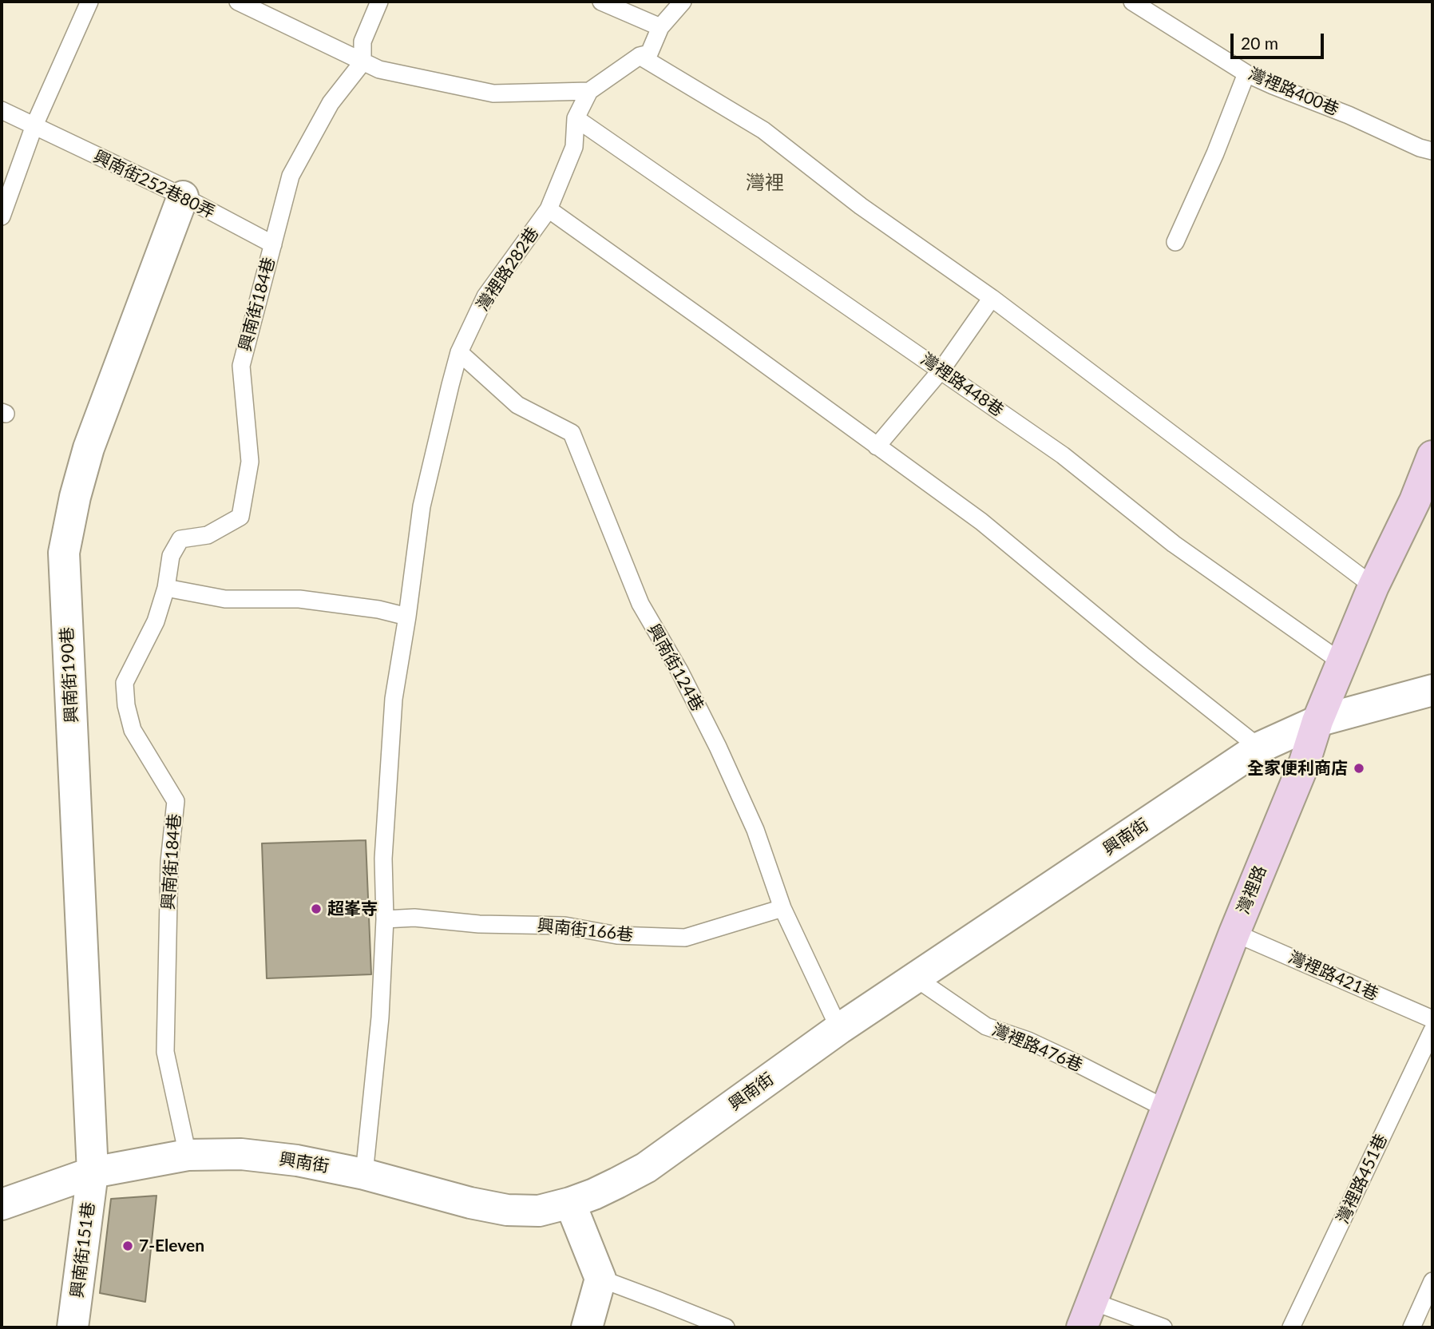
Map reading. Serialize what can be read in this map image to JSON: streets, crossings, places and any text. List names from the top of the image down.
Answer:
{
  "streets": {
    "street": [
      "興南街190巷",
      "興南街",
      "灣裡路",
      "興南街151巷"
    ],
    "lane": [
      "灣裡路400巷",
      "興南街252巷80弄",
      "灣裡路282巷",
      "興南街184巷",
      "灣裡路448巷",
      "興南街124巷",
      "興南街166巷",
      "灣裡路421巷",
      "灣裡路476巷",
      "灣裡路451巷"
    ]
  },
  "crossings": [
    ["興南街252巷80弄", "興南街184巷"],
    ["興南街252巷80弄", "興南街190巷"],
    ["灣裡路282巷", "灣裡路448巷"],
    ["灣裡路282巷", "興南街124巷"],
    ["興南街184巷", "興南街"],
    ["灣裡路448巷", "灣裡路"],
    ["興南街124巷", "興南街"],
    ["興南街124巷", "興南街166巷"],
    ["興南街190巷", "興南街"],
    ["興南街190巷", "興南街151巷"],
    ["興南街", "灣裡路"],
    ["興南街", "灣裡路476巷"],
    ["興南街", "興南街151巷"],
    ["灣裡路", "灣裡路421巷"],
    ["灣裡路", "灣裡路476巷"]
  ],
  "districts": ["灣裡"],
  "places": ["全家便利商店", "超峯寺", "7-Eleven"],
  "scale_bar": "20 m"
}
